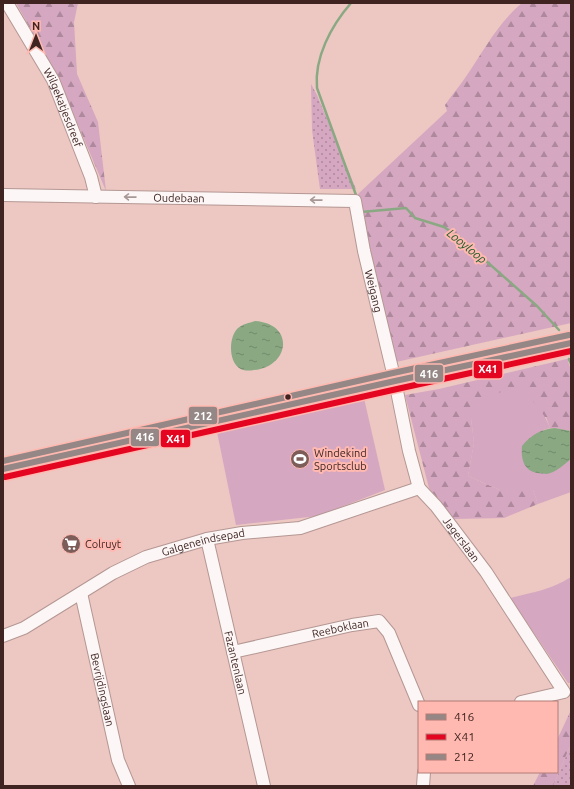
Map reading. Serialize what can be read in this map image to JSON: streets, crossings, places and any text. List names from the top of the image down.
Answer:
{
  "streets": {
    "street": [
      "Wilgekatjesdreef",
      "Oudebaan",
      "Weigang",
      "Jagerslaan",
      "Galgeneindsepad",
      "Reeboklaan",
      "Fazantenlaan",
      "Bevrijdingslaan"
    ]
  },
  "crossings": [
    ["Wilgekatjesdreef", "Oudebaan"],
    ["Oudebaan", "Weigang"],
    ["Weigang", "Jagerslaan"],
    ["Jagerslaan", "Galgeneindsepad"],
    ["Galgeneindsepad", "Fazantenlaan"],
    ["Galgeneindsepad", "Bevrijdingslaan"],
    ["Reeboklaan", "Fazantenlaan"]
  ],
  "one_way": ["Oudebaan"],
  "water": ["Looyloop"],
  "places": {
    "sports": ["Windekind Sportsclub"],
    "supermarket": ["Colruyt"]
  },
  "lines": ["transit line 212", "transit line 416", "transit line X41"],
  "legend": ["416", "X41", "212"],
  "north": "top"
}
